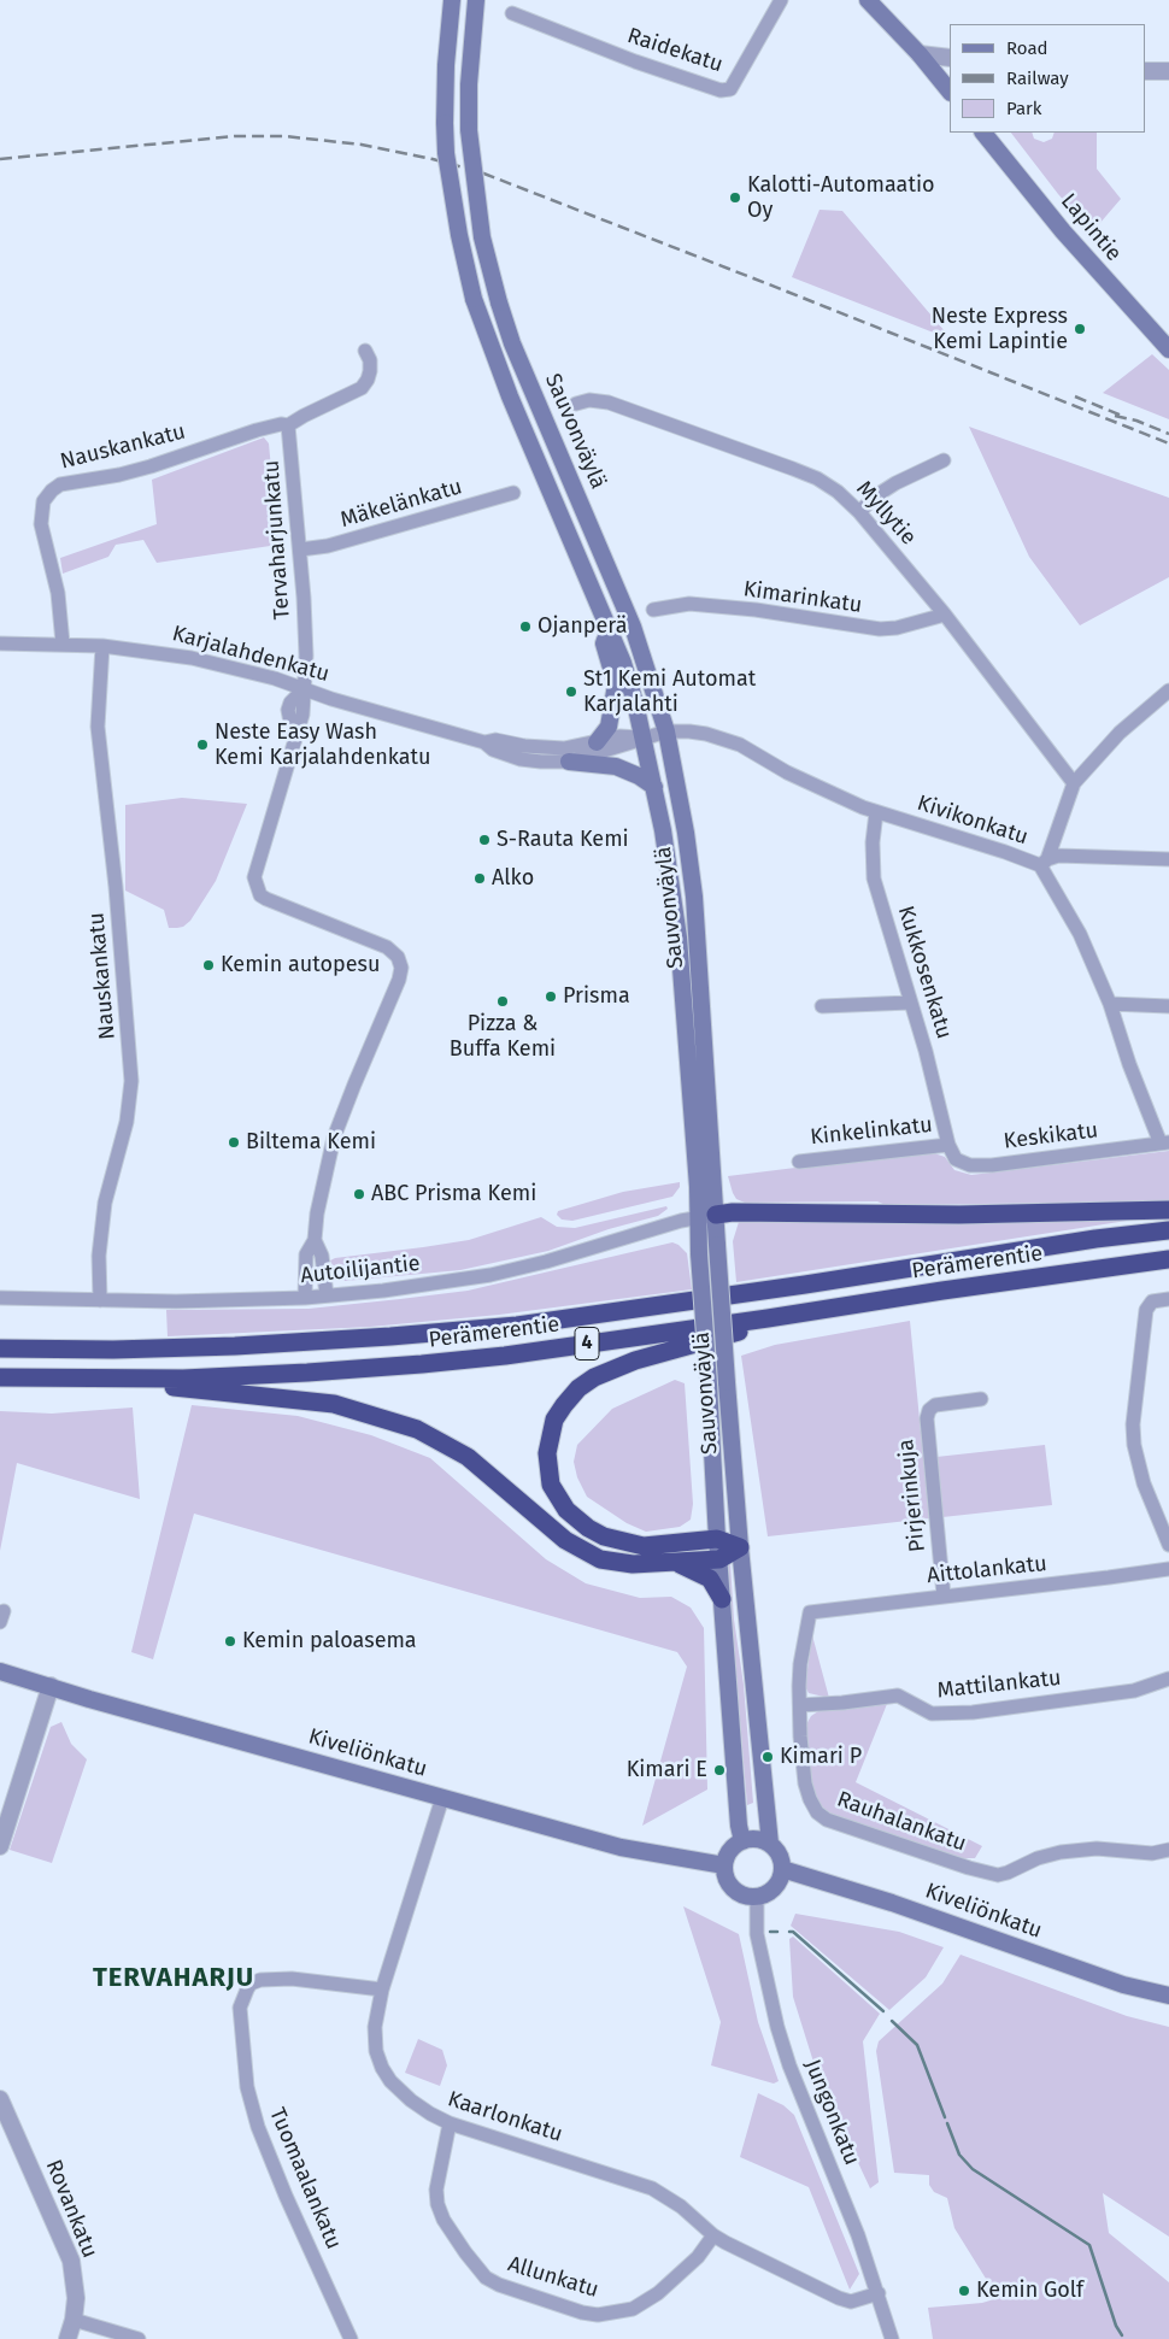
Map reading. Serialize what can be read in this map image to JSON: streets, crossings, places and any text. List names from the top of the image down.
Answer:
{
  "streets": {
    "highway": ["Perämerentie", "4"],
    "main road": ["Lapintie", "Sauvonväylä", "Kiveliönkatu"],
    "street": [
      "Raidekatu",
      "Nauskankatu",
      "Mäkelänkatu",
      "Myllytie",
      "Tervaharjunkatu",
      "Kimarinkatu",
      "Karjalahdenkatu",
      "Kivikonkatu",
      "Kukkosenkatu",
      "Kinkelinkatu",
      "Keskikatu",
      "Autoilijantie",
      "Pirjerinkuja",
      "Aittolankatu",
      "Mattilankatu",
      "Rauhalankatu",
      "Jungonkatu",
      "Kaarlonkatu",
      "Tuomaalankatu",
      "Rovankatu",
      "Allunkatu"
    ]
  },
  "crossings": [
    ["Sauvonväylä", "Kivikonkatu"],
    ["Sauvonväylä", "Autoilijantie"],
    ["Sauvonväylä", "Kiveliönkatu"],
    ["Sauvonväylä", "Jungonkatu"],
    ["Nauskankatu", "Tervaharjunkatu"],
    ["Nauskankatu", "Karjalahdenkatu"],
    ["Nauskankatu", "Autoilijantie"],
    ["Mäkelänkatu", "Tervaharjunkatu"],
    ["Myllytie", "Kimarinkatu"],
    ["Tervaharjunkatu", "Karjalahdenkatu"],
    ["Kivikonkatu", "Kukkosenkatu"],
    ["Kivikonkatu", "Keskikatu"],
    ["Kukkosenkatu", "Kinkelinkatu"],
    ["Kukkosenkatu", "Keskikatu"],
    ["Kinkelinkatu", "Keskikatu"],
    ["Pirjerinkuja", "Aittolankatu"],
    ["Aittolankatu", "Rauhalankatu"],
    ["Mattilankatu", "Rauhalankatu"],
    ["Kiveliönkatu", "Jungonkatu"],
    ["Kiveliönkatu", "Kaarlonkatu"],
    ["Jungonkatu", "Kaarlonkatu"],
    ["Kaarlonkatu", "Tuomaalankatu"],
    ["Kaarlonkatu", "Allunkatu"]
  ],
  "districts": ["TERVAHARJU"],
  "places": [
    "Kalotti-Automaatio Oy",
    "Neste Express Kemi Lapintie",
    "Ojanperä",
    "St1 Kemi Automat Karjalahti",
    "Neste Easy Wash Kemi Karjalahdenkatu",
    "S-Rauta Kemi",
    "Alko",
    "Kemin autopesu",
    "Prisma",
    "Pizza & Buffa Kemi",
    "Biltema Kemi",
    "ABC Prisma Kemi",
    "Kemin paloasema",
    "Kimari P",
    "Kimari E",
    "Kemin Golf"
  ],
  "legend": ["Road", "Railway", "Park"]
}
